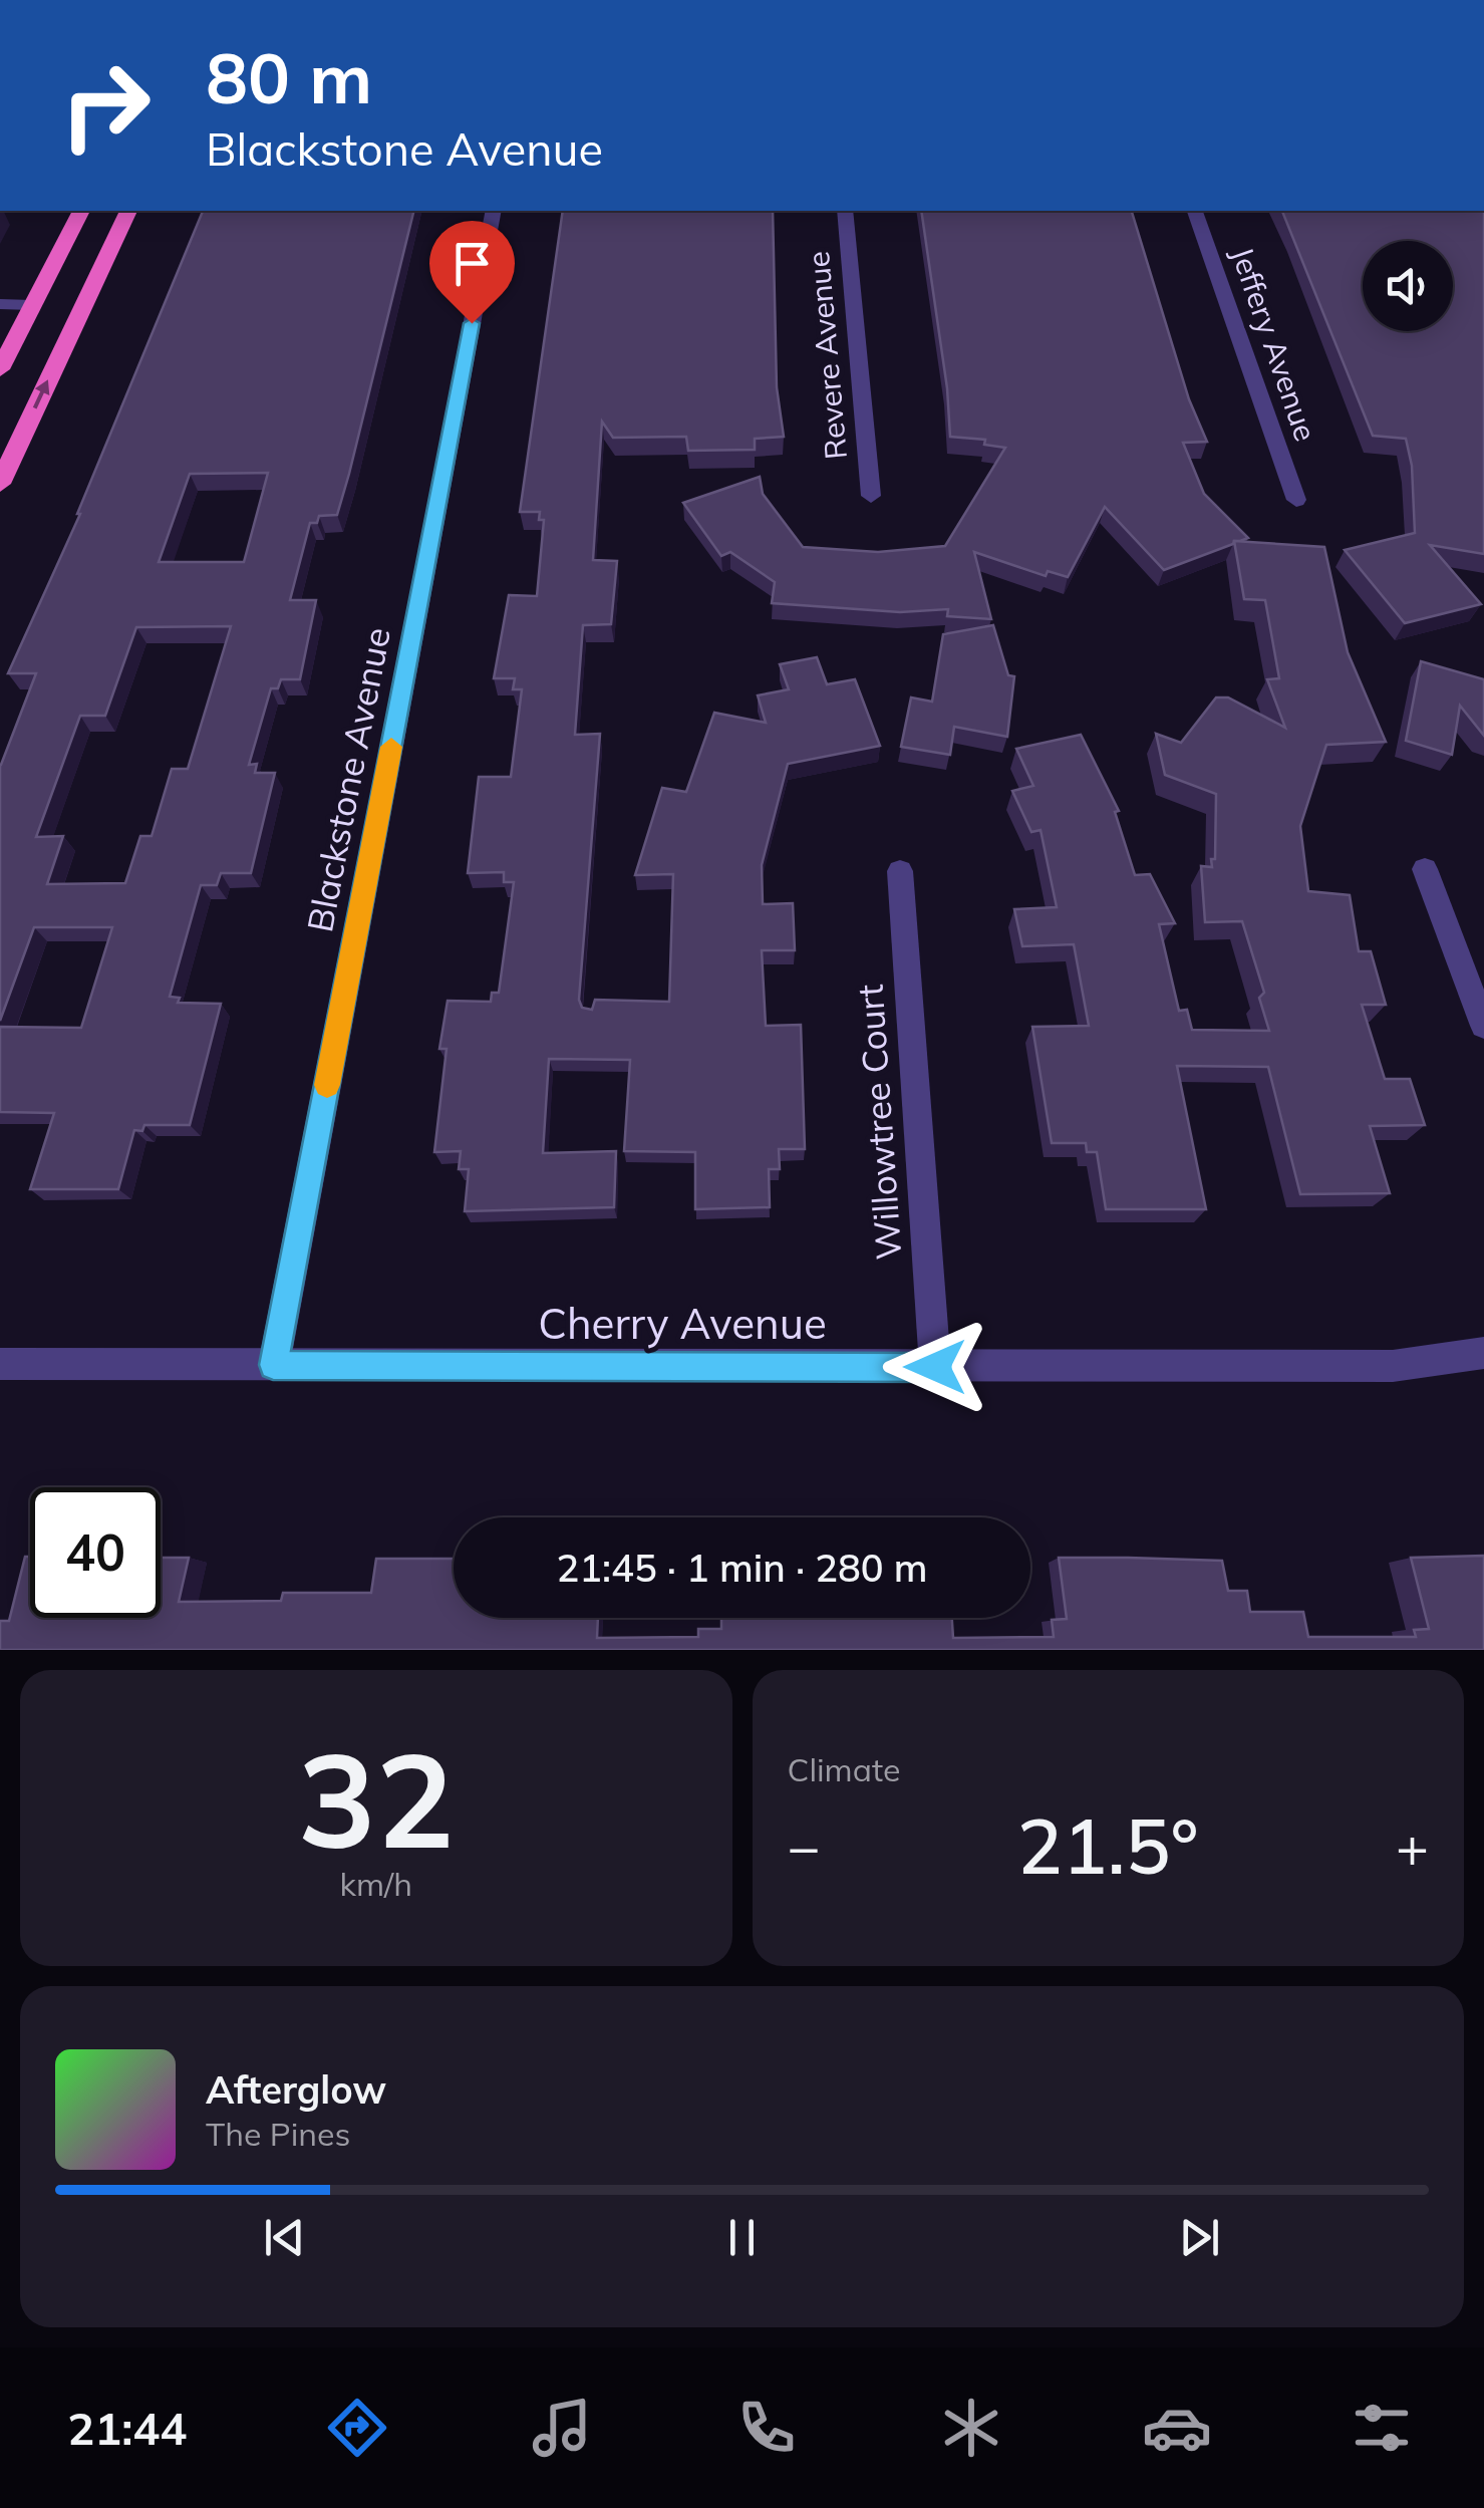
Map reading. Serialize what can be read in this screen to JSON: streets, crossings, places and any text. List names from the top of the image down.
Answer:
{
  "streets": {
    "street": [
      "Jeffery Avenue",
      "Revere Avenue",
      "Blackstone Avenue",
      "Willowtree Court",
      "Cherry Avenue"
    ]
  },
  "crossings": [
    ["Blackstone Avenue", "Cherry Avenue"],
    ["Willowtree Court", "Cherry Avenue"]
  ],
  "page": {
    "turn": ["80 m", "Blackstone Avenue"],
    "limit": "40",
    "trip": "21:45 · 1 min · 280 m",
    "tile": [
      ["32", "km/h"],
      "Climate"
    ],
    "heat": ["−", "21.5°", "+"],
    "song": ["Afterglow", "The Pines"],
    "tabs": "21:44"
  }
}
